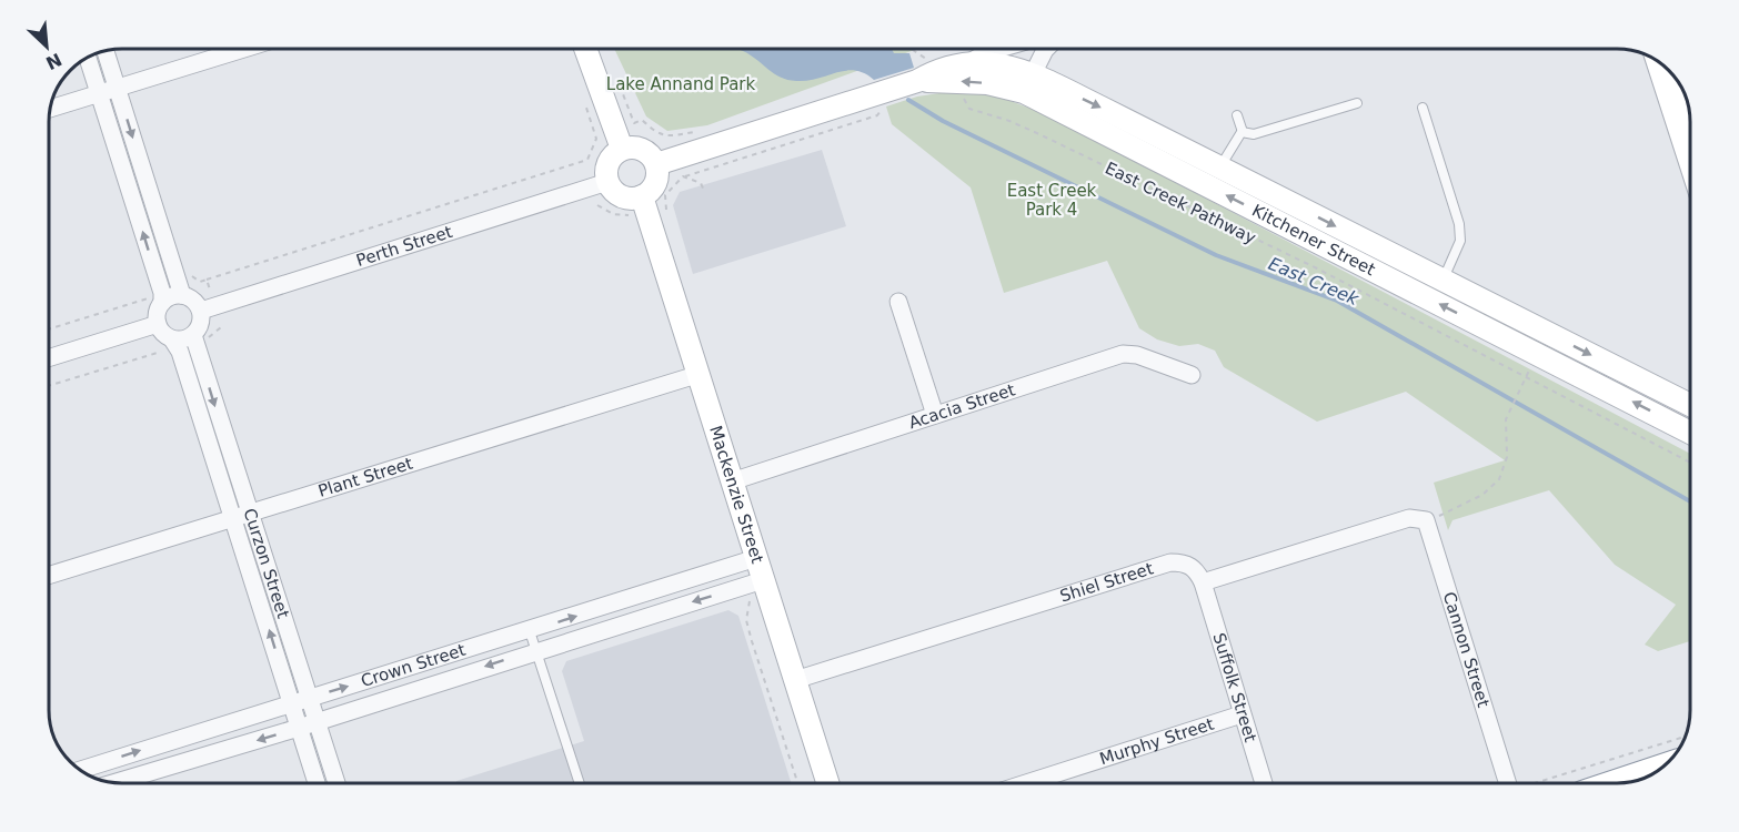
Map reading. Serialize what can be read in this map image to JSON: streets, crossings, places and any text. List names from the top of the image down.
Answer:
{
  "streets": {
    "main road": ["Kitchener Street", "Mackenzie Street"],
    "street": [
      "Perth Street",
      "Acacia Street",
      "Plant Street",
      "Curzon Street",
      "Shiel Street",
      "Cannon Street",
      "Crown Street",
      "Suffolk Street",
      "Murphy Street"
    ],
    "path": ["East Creek Pathway"]
  },
  "crossings": [
    ["East Creek Pathway", "Kitchener Street"],
    ["Perth Street", "Mackenzie Street"],
    ["Acacia Street", "Mackenzie Street"],
    ["Plant Street", "Mackenzie Street"],
    ["Plant Street", "Curzon Street"],
    ["Mackenzie Street", "Shiel Street"],
    ["Mackenzie Street", "Crown Street"],
    ["Curzon Street", "Crown Street"],
    ["Shiel Street", "Suffolk Street"],
    ["Suffolk Street", "Murphy Street"]
  ],
  "water": ["East Creek"],
  "parks": ["Lake Annand Park", "East Creek Park 4"],
  "north": "bottom right"
}
